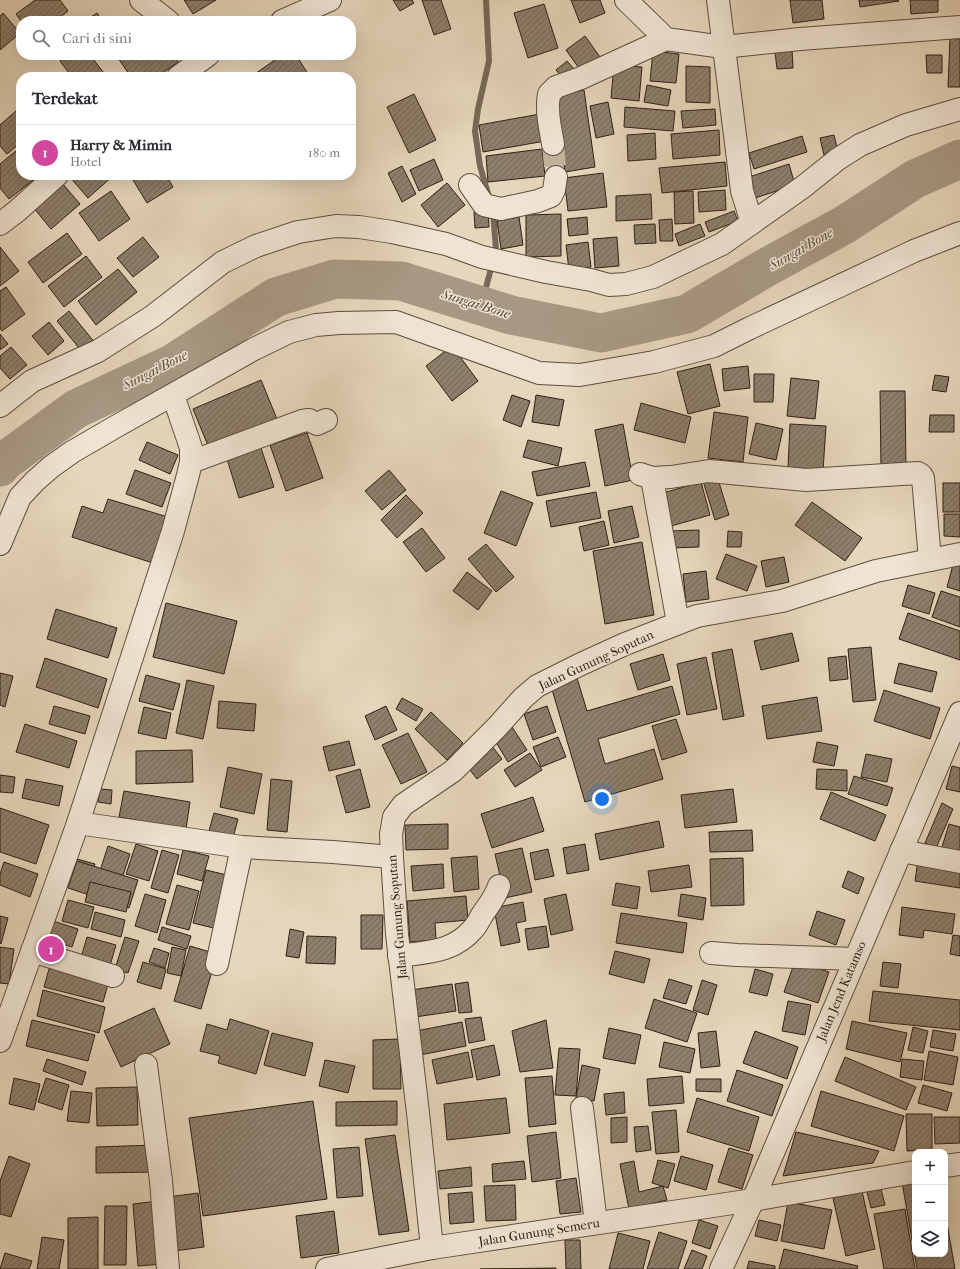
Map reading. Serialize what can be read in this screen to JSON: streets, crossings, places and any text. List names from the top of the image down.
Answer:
{
  "streets": {
    "street": ["Jalan Gunung Soputan", "Jalan Jend Katamso", "Jalan Gunung Semeru"]
  },
  "crossings": [
    ["Jalan Gunung Soputan", "Jalan Gunung Semeru"],
    ["Jalan Jend Katamso", "Jalan Gunung Semeru"]
  ],
  "water": ["Sungai Bone"],
  "page": {
    "search": "Cari di sini",
    "heading": "Terdekat",
    "list": [
      {
        "mark": "1",
        "name": "Harry & Mimin",
        "note": "Hotel",
        "value": "180 m"
      }
    ],
    "pins": "1",
    "map_buttons": ["+", "−"]
  }
}
